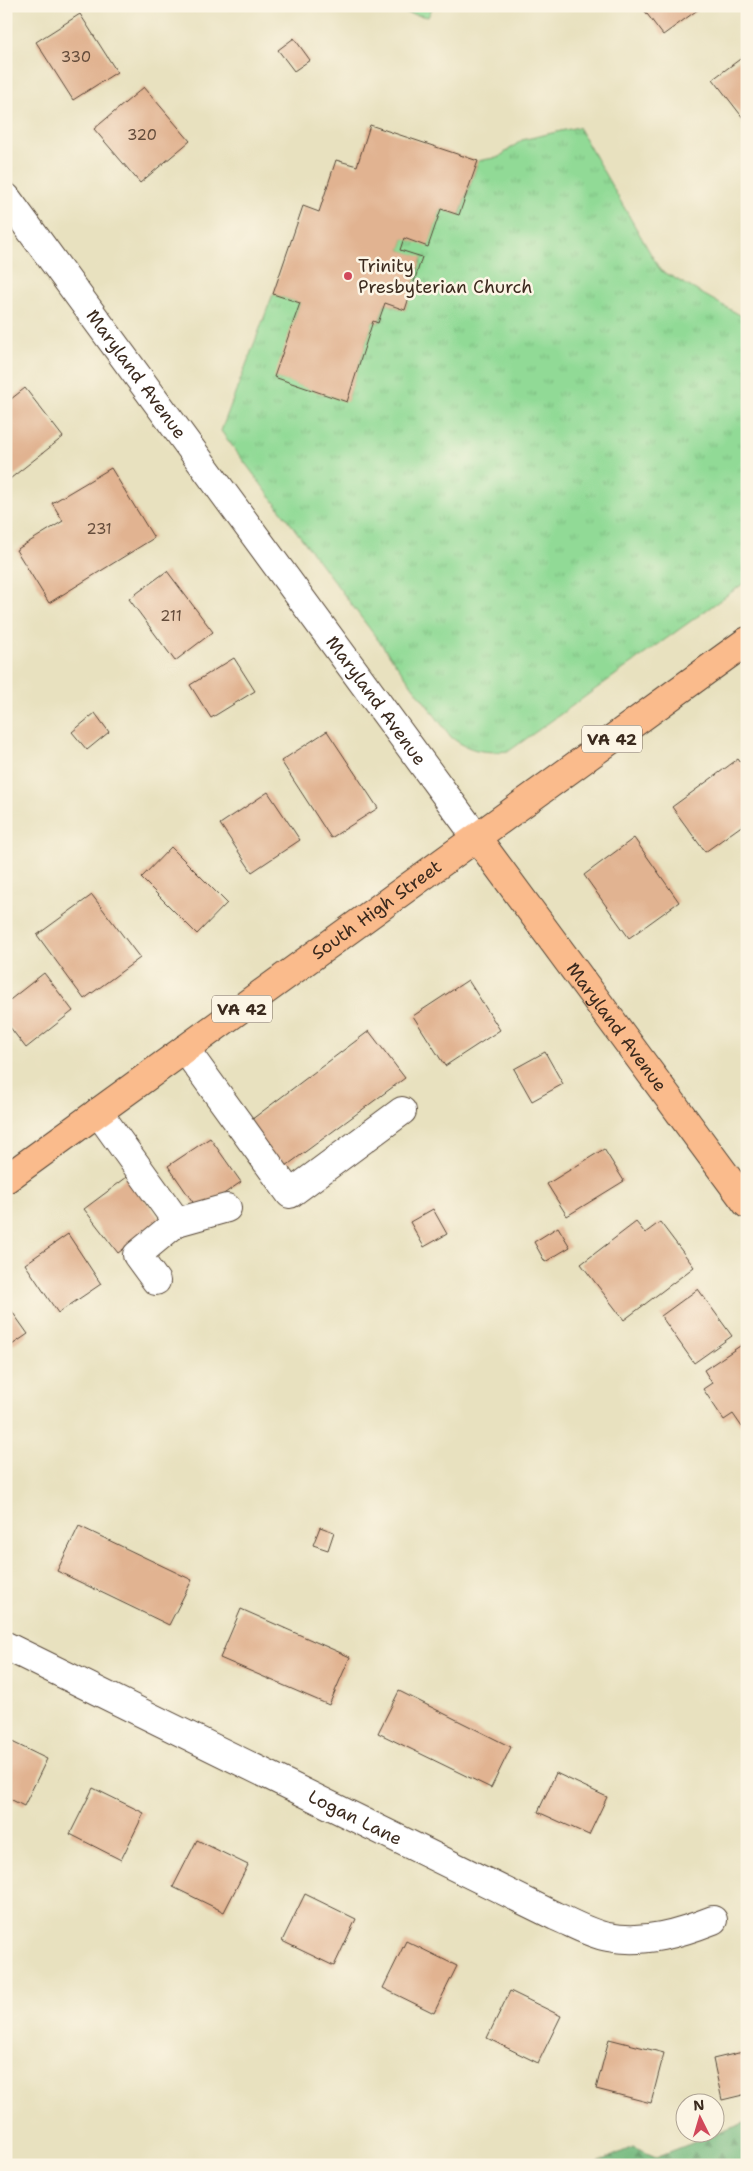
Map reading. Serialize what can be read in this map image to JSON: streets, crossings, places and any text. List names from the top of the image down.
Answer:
{
  "streets": {
    "main road": ["Maryland Avenue", "VA 42", "South High Street"],
    "street": ["Logan Lane"]
  },
  "crossings": [
    ["Maryland Avenue", "South High Street"]
  ],
  "places": ["Trinity Presbyterian Church"],
  "house_numbers": [
    "330",
    "320",
    "231",
    "211"
  ],
  "north": "top"
}
